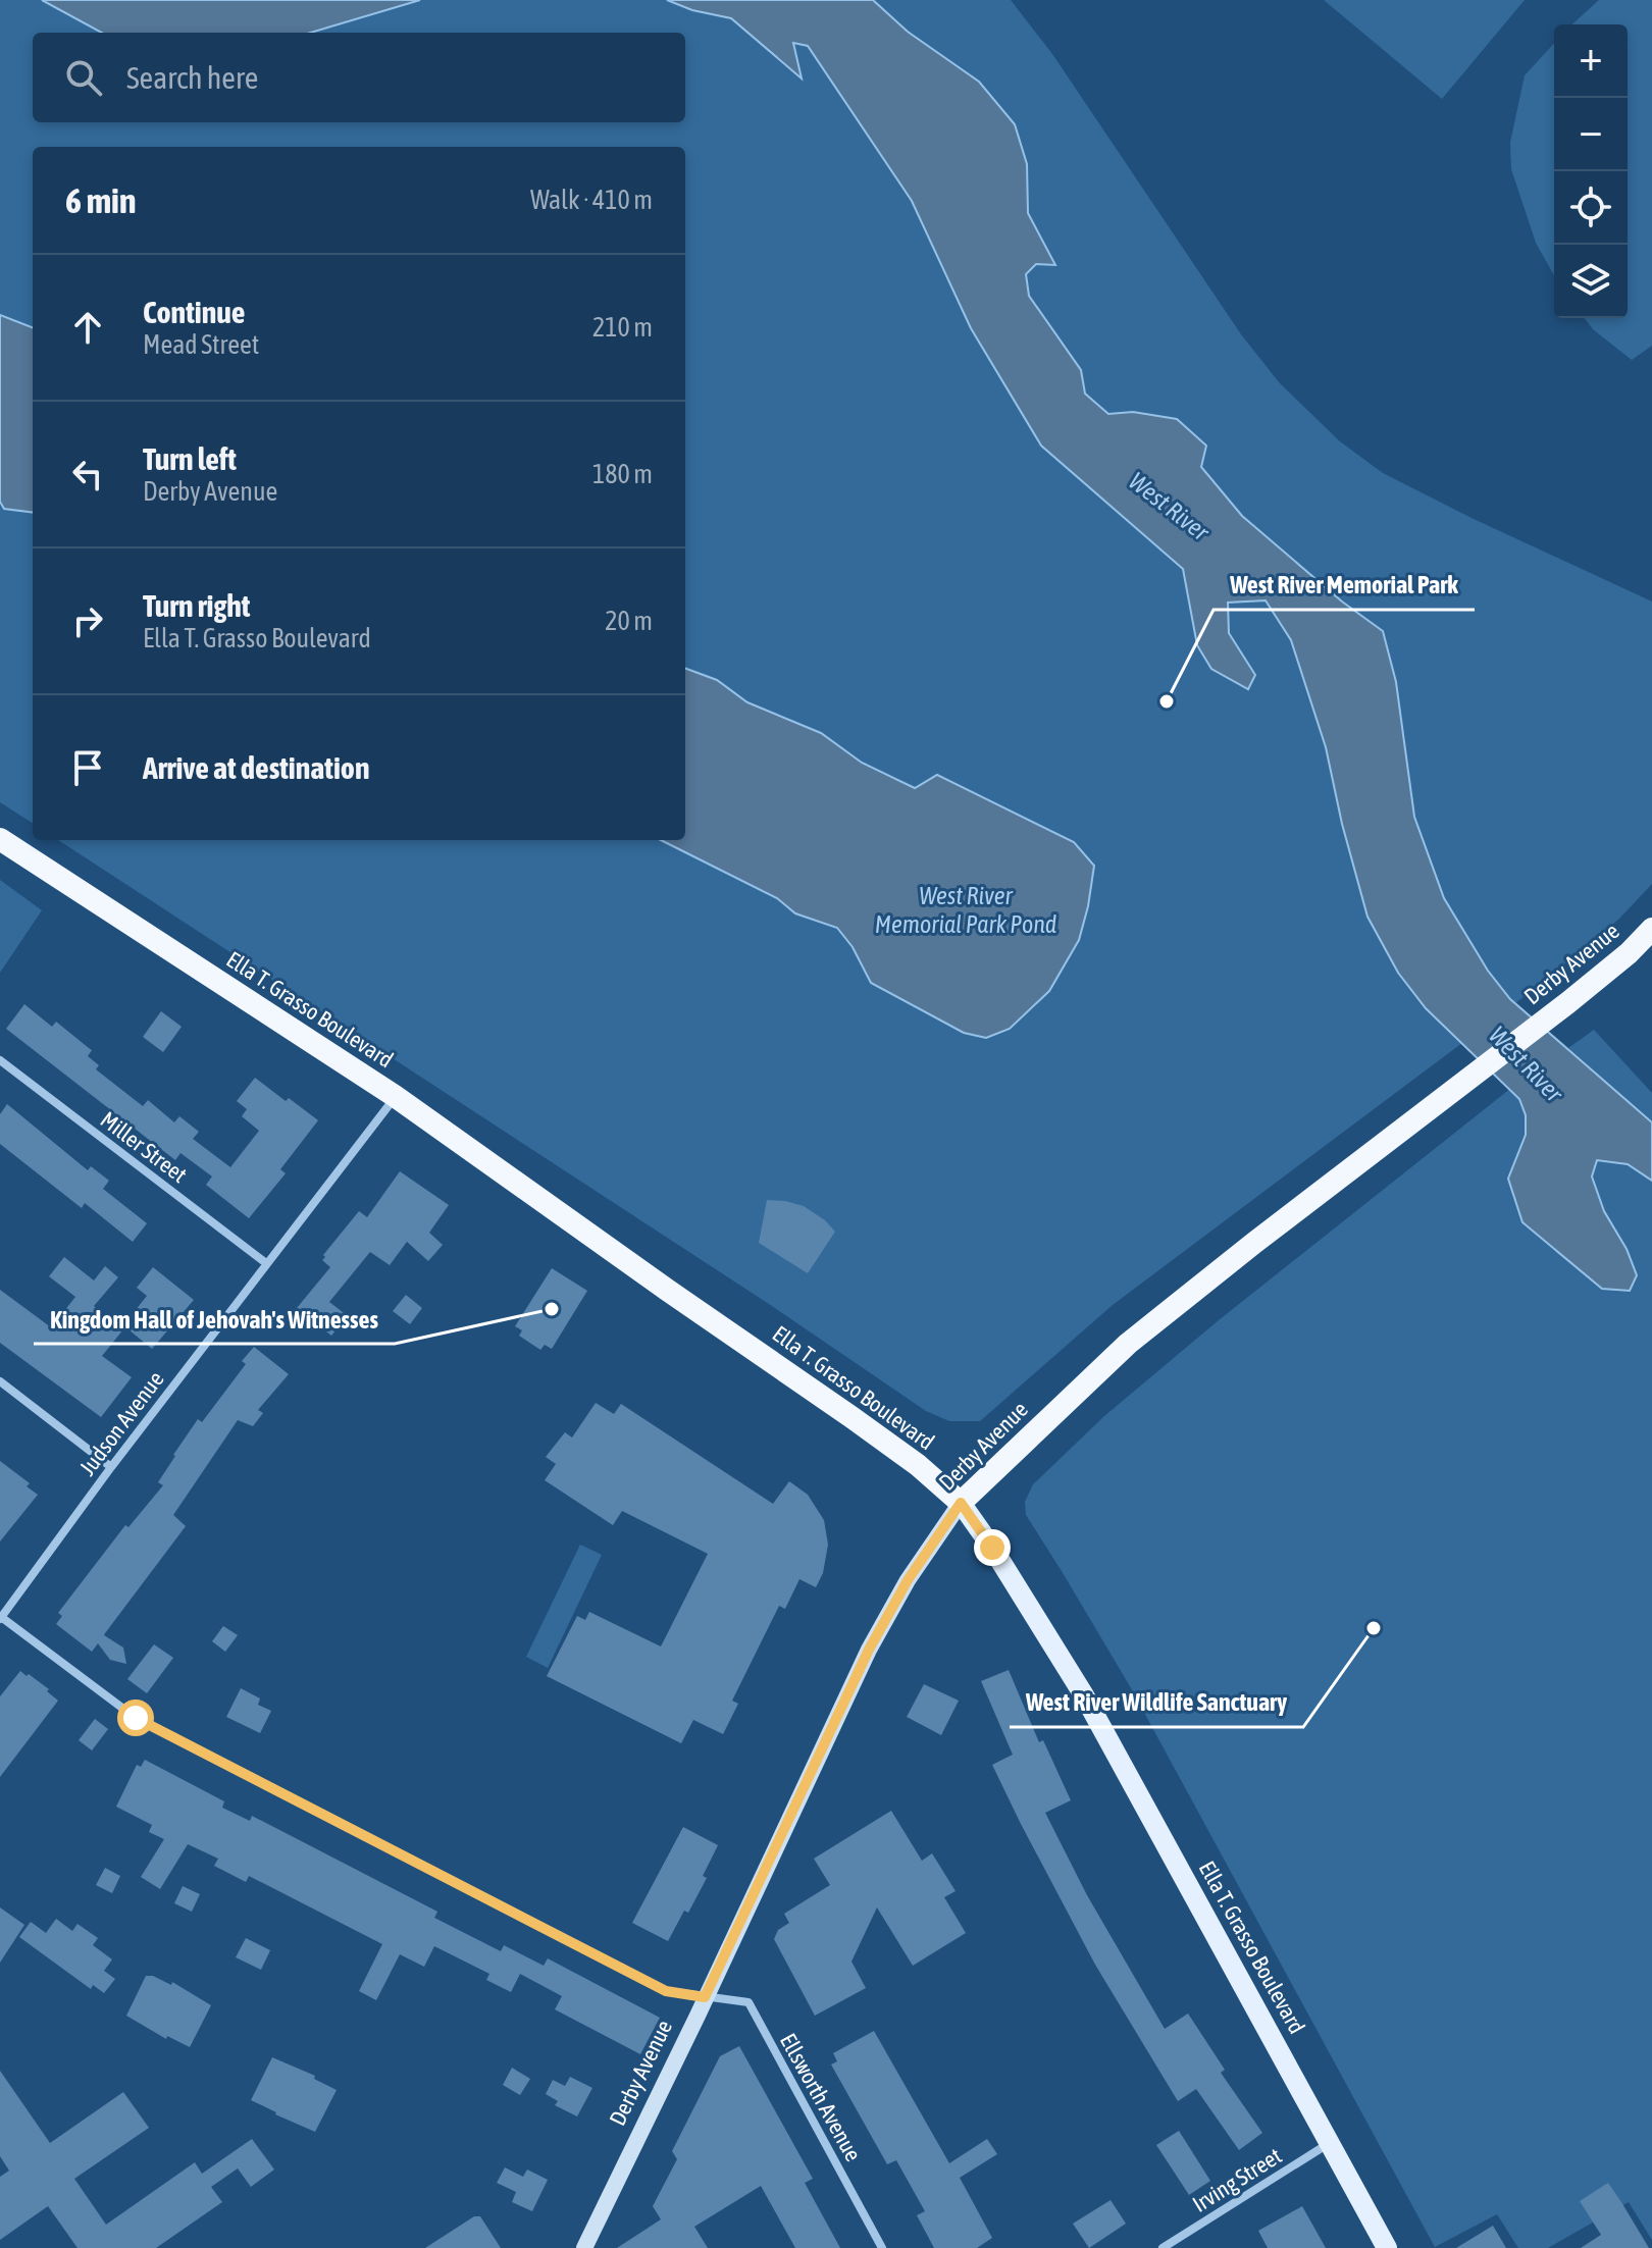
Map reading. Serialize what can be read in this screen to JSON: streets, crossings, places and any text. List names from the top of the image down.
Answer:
{
  "streets": {
    "highway": ["Derby Avenue", "Ella T. Grasso Boulevard"],
    "street": [
      "Miller Street",
      "Judson Avenue",
      "Ellsworth Avenue",
      "Irving Street"
    ]
  },
  "crossings": [
    ["Derby Avenue", "Ella T. Grasso Boulevard"],
    ["Derby Avenue", "Ellsworth Avenue"],
    ["Ella T. Grasso Boulevard", "Judson Avenue"],
    ["Ella T. Grasso Boulevard", "Irving Street"],
    ["Miller Street", "Judson Avenue"]
  ],
  "water": ["West River", "West River Memorial Park Pond"],
  "places": ["West River Memorial Park", "Kingdom Hall of Jehovah's Witnesses", "West River Wildlife Sanctuary"],
  "page": {
    "map_buttons": ["+", "−"],
    "search": "Search here",
    "heading": ["6 min", "Walk · 410 m"],
    "list": [
      ["Continue", "Mead Street", "210 m"],
      ["Turn left", "Derby Avenue", "180 m"],
      ["Turn right", "Ella T. Grasso Boulevard", "20 m"],
      "Arrive at destination"
    ]
  }
}
